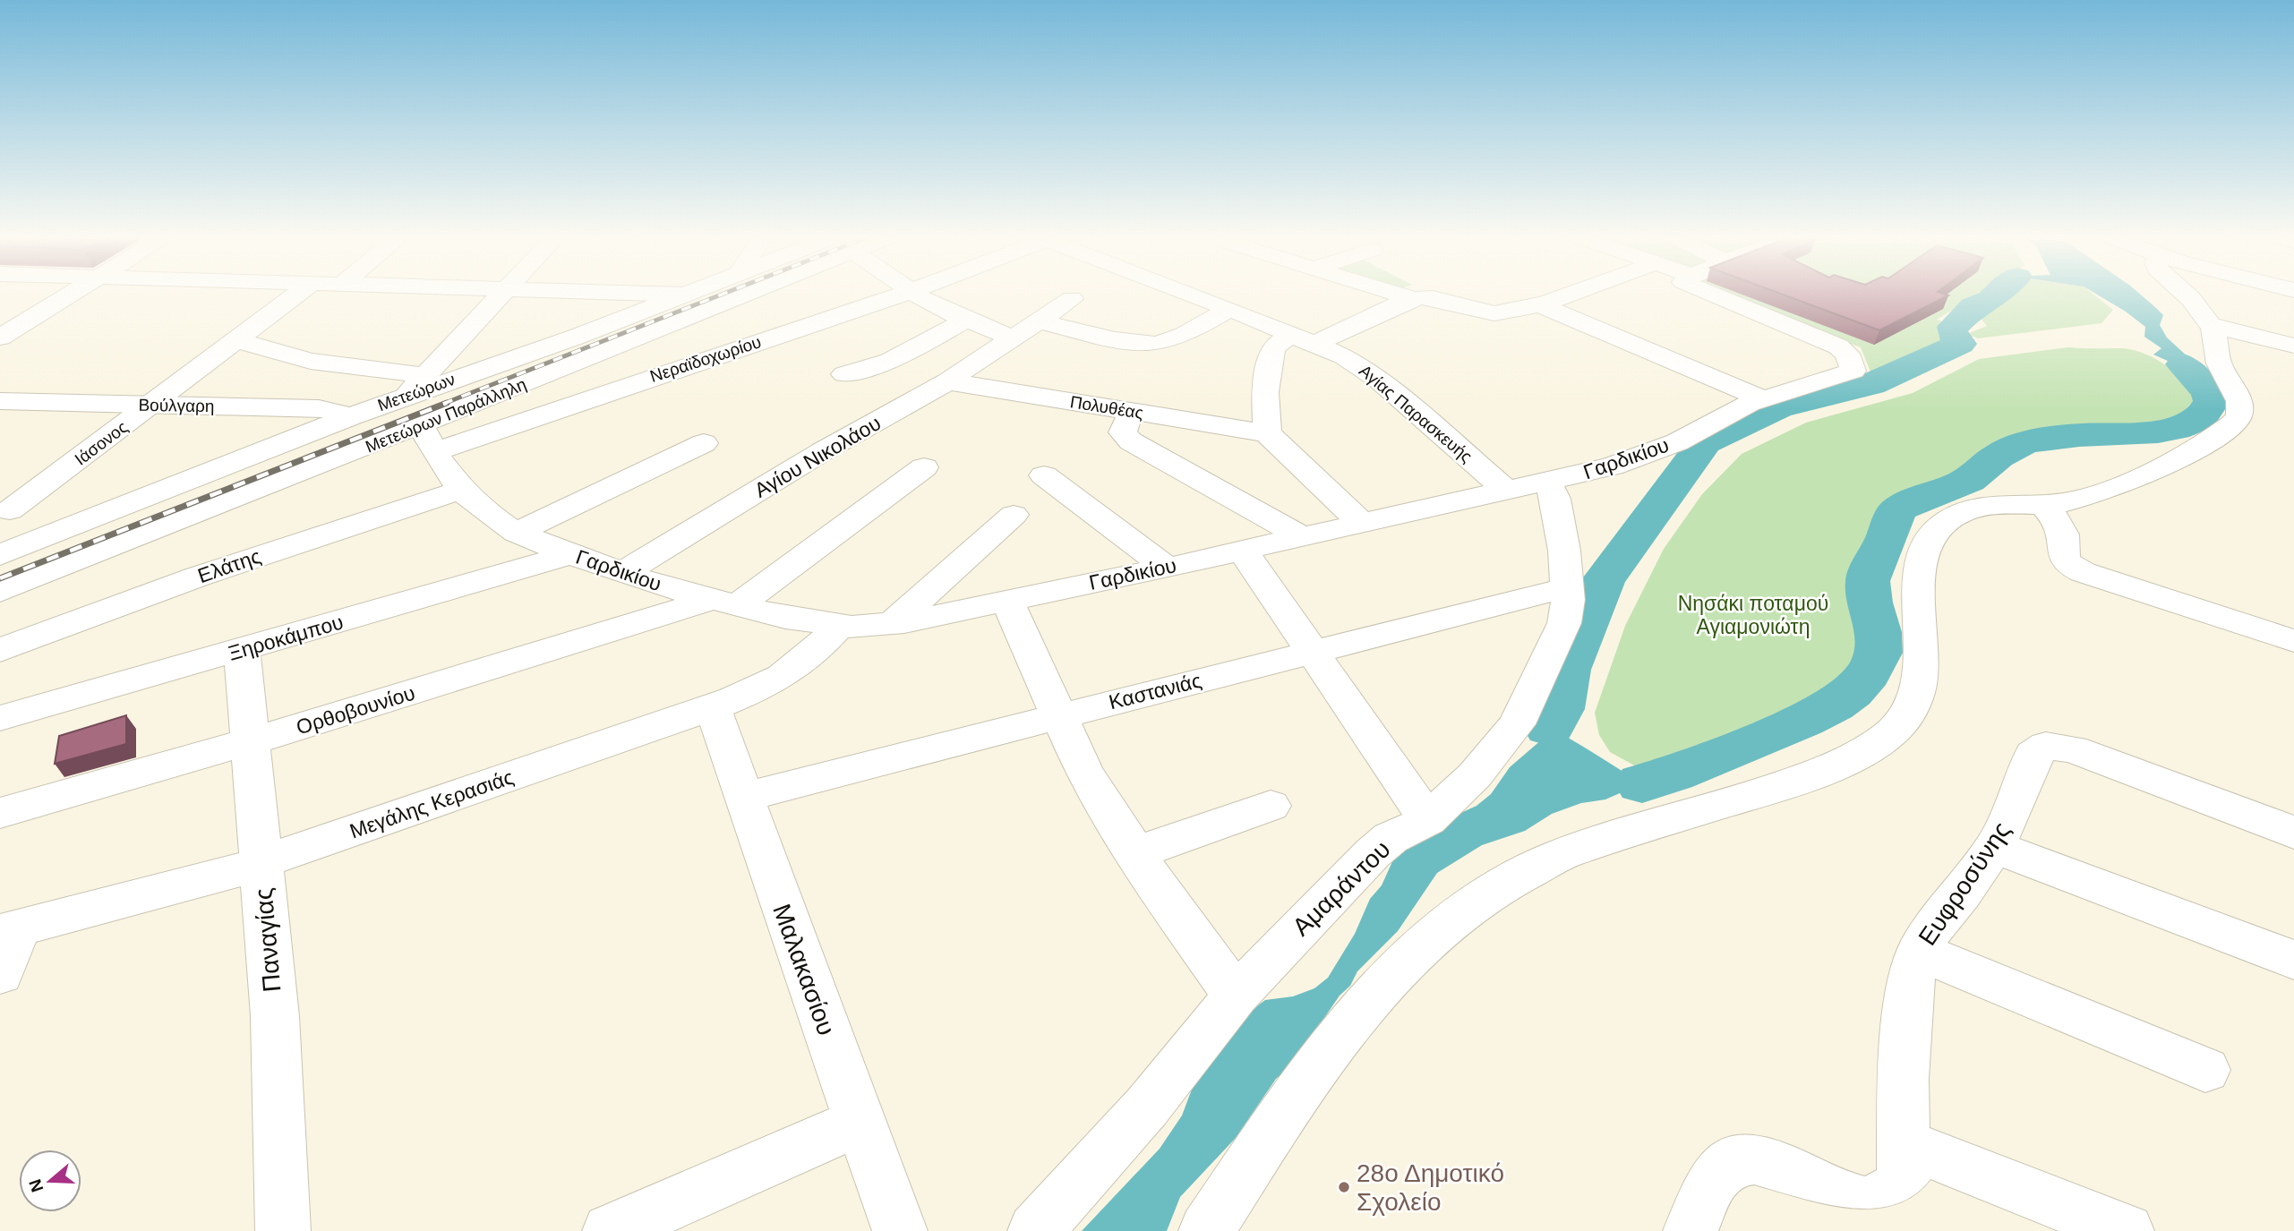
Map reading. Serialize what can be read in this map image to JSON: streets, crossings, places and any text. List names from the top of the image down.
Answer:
{
  "streets": {
    "street": [
      "Νεραϊδοχωρίου",
      "Μετεώρων",
      "Βούλγαρη",
      "Πολυθέας",
      "Αγίας Παρασκευής",
      "Μετεώρων Παράλληλη",
      "Ιάσονος",
      "Αγίου Νικολάου",
      "Γαρδικίου",
      "Ελάτης",
      "Ξηροκάμπου",
      "Καστανιάς",
      "Ορθοβουνίου",
      "Μεγάλης Κερασιάς",
      "Ευφροσύνης",
      "Αμαράντου",
      "Παναγίας",
      "Μαλακασίου"
    ]
  },
  "crossings": [
    ["Νεραϊδοχωρίου", "Μετεώρων Παράλληλη"],
    ["Νεραϊδοχωρίου", "Γαρδικίου"],
    ["Μετεώρων", "Βούλγαρη"],
    ["Βούλγαρη", "Ιάσονος"],
    ["Πολυθέας", "Αγίου Νικολάου"],
    ["Αγίας Παρασκευής", "Γαρδικίου"],
    ["Μετεώρων Παράλληλη", "Γαρδικίου"],
    ["Αγίου Νικολάου", "Γαρδικίου"],
    ["Γαρδικίου", "Ελάτης"],
    ["Γαρδικίου", "Ξηροκάμπου"],
    ["Γαρδικίου", "Ορθοβουνίου"],
    ["Γαρδικίου", "Μεγάλης Κερασιάς"],
    ["Γαρδικίου", "Αμαράντου"],
    ["Ξηροκάμπου", "Παναγίας"],
    ["Καστανιάς", "Αμαράντου"],
    ["Καστανιάς", "Μαλακασίου"],
    ["Ορθοβουνίου", "Παναγίας"],
    ["Μεγάλης Κερασιάς", "Παναγίας"],
    ["Μεγάλης Κερασιάς", "Μαλακασίου"]
  ],
  "parks": ["Νησάκι ποταμού Αγιαμονιώτη"],
  "places": ["28ο Δημοτικό Σχολείο"],
  "north": "left"
}
